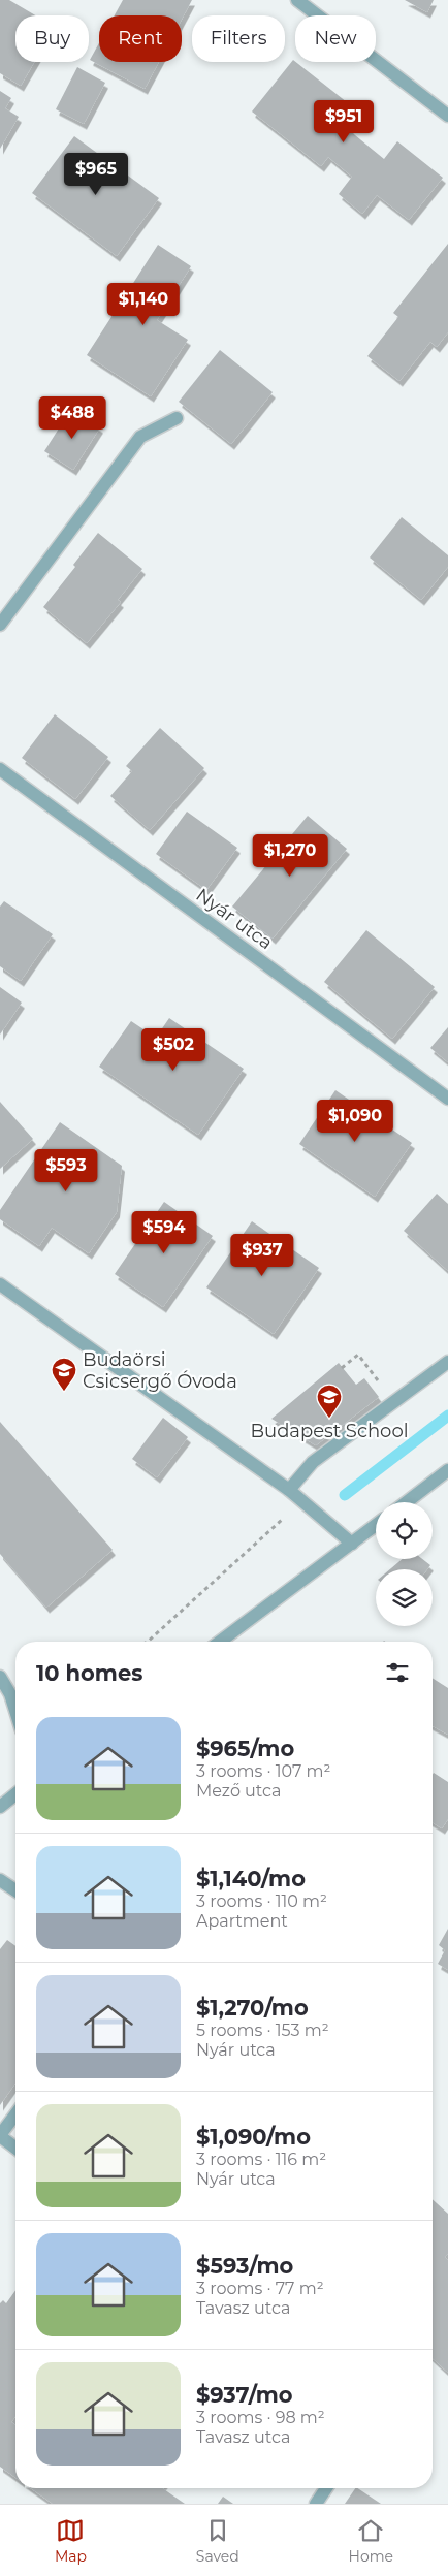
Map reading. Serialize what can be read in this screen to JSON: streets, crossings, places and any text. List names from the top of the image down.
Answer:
{
  "streets": {
    "street": ["Nyár utca"]
  },
  "places": {
    "school or university": ["Budaörsi Csicsergő Óvoda", "Budapest School"]
  },
  "page": {
    "chip": [
      "Buy",
      "Rent",
      "Filters",
      "New"
    ],
    "price": [
      "$951",
      "$965",
      "$1,140",
      "$488",
      "$1,270",
      "$502",
      "$1,090",
      "$593",
      "$594",
      "$937"
    ],
    "heading": "10 homes",
    "list": [
      {
        "name": "$965/mo",
        "note": "3 rooms · 107 m² · Mező utca"
      },
      {
        "name": "$1,140/mo",
        "note": "3 rooms · 110 m² · Apartment"
      },
      {
        "name": "$1,270/mo",
        "note": "5 rooms · 153 m² · Nyár utca"
      },
      {
        "name": "$1,090/mo",
        "note": "3 rooms · 116 m² · Nyár utca"
      },
      {
        "name": "$593/mo",
        "note": "3 rooms · 77 m² · Tavasz utca"
      },
      {
        "name": "$937/mo",
        "note": "3 rooms · 98 m² · Tavasz utca"
      }
    ],
    "tabs": ["Map", "Saved", "Home"]
  }
}
